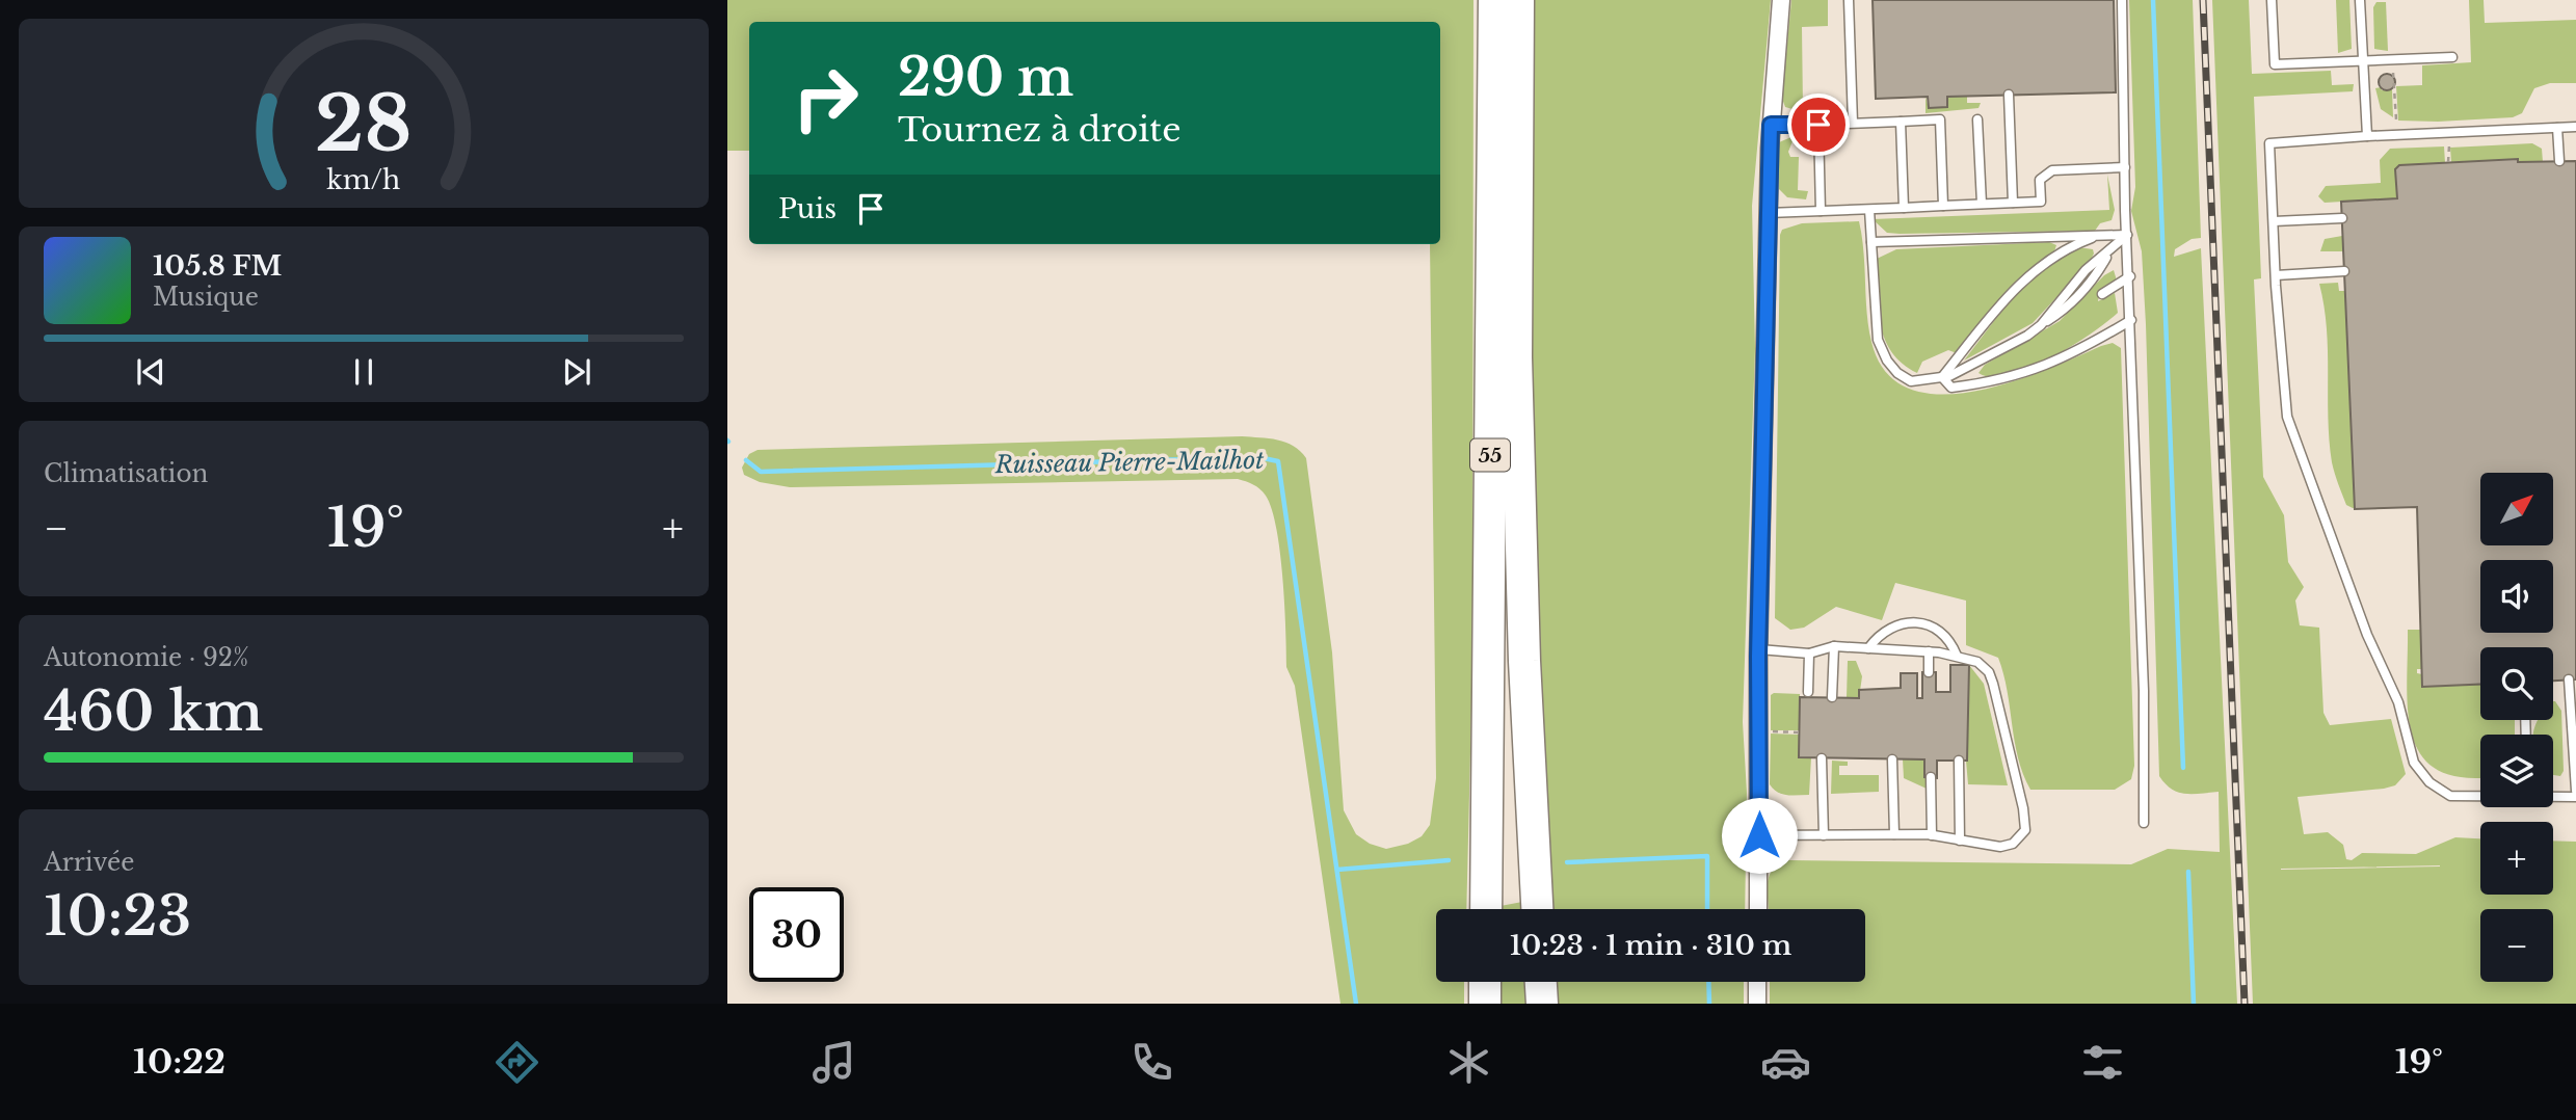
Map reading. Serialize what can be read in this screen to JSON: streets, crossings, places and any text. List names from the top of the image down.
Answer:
{
  "streets": {
    "highway": ["55"]
  },
  "water": ["Ruisseau Pierre-Mailhot"],
  "north": "top right",
  "page": {
    "turn": ["290 m", "Tournez à droite"],
    "then": "Puis",
    "song": ["105.8 FM", "Musique"],
    "tile": [
      "Climatisation",
      ["Autonomie · 92%", "460 km"],
      ["Arrivée", "10:23"]
    ],
    "map_buttons": ["+", "−"],
    "heat": ["−", "19°", "+"],
    "limit": "30",
    "trip": "10:23 · 1 min · 310 m",
    "tabs": ["10:22", "19°"],
    "gauge": ["28", "km/h"]
  }
}
